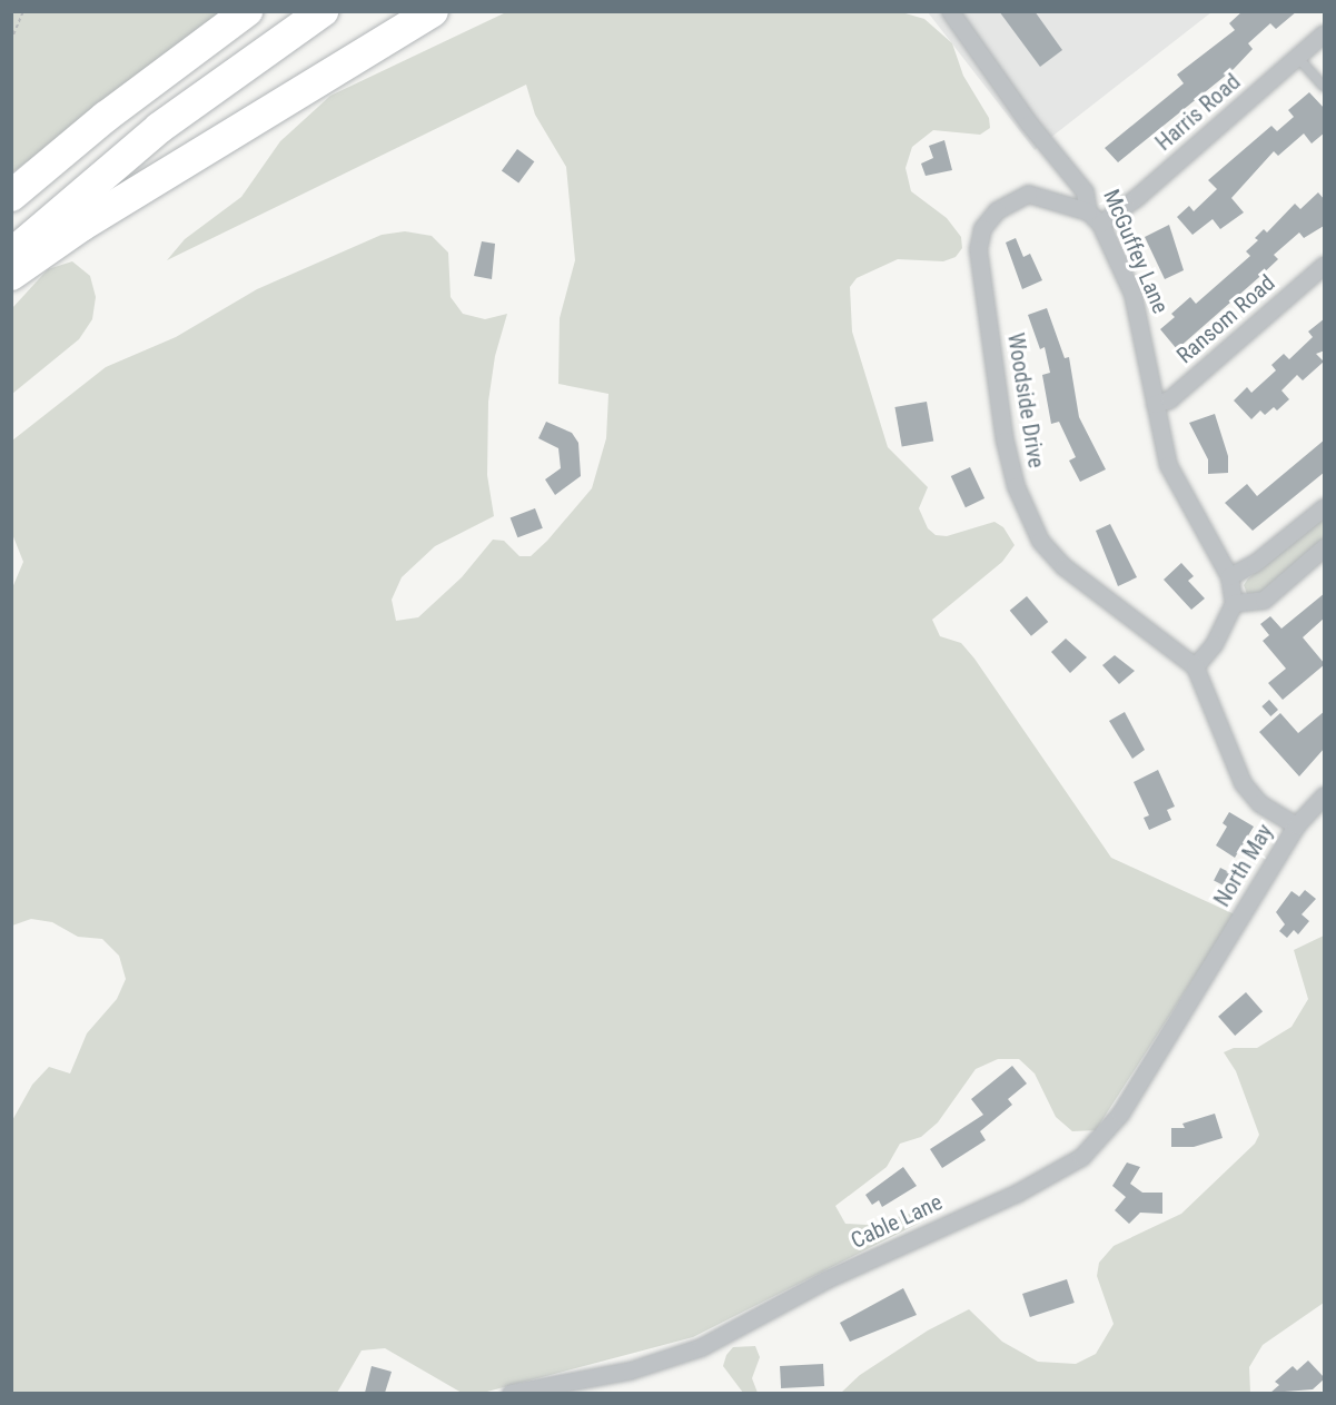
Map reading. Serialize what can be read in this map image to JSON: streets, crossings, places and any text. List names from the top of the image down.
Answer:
{
  "streets": {
    "street": [
      "Harris Road",
      "McGuffey Lane",
      "Ransom Road",
      "Woodside Drive",
      "North May",
      "Cable Lane"
    ]
  },
  "crossings": [
    ["Harris Road", "McGuffey Lane"],
    ["Harris Road", "Woodside Drive"],
    ["McGuffey Lane", "Ransom Road"],
    ["McGuffey Lane", "Woodside Drive"],
    ["North May", "Cable Lane"]
  ]
}
